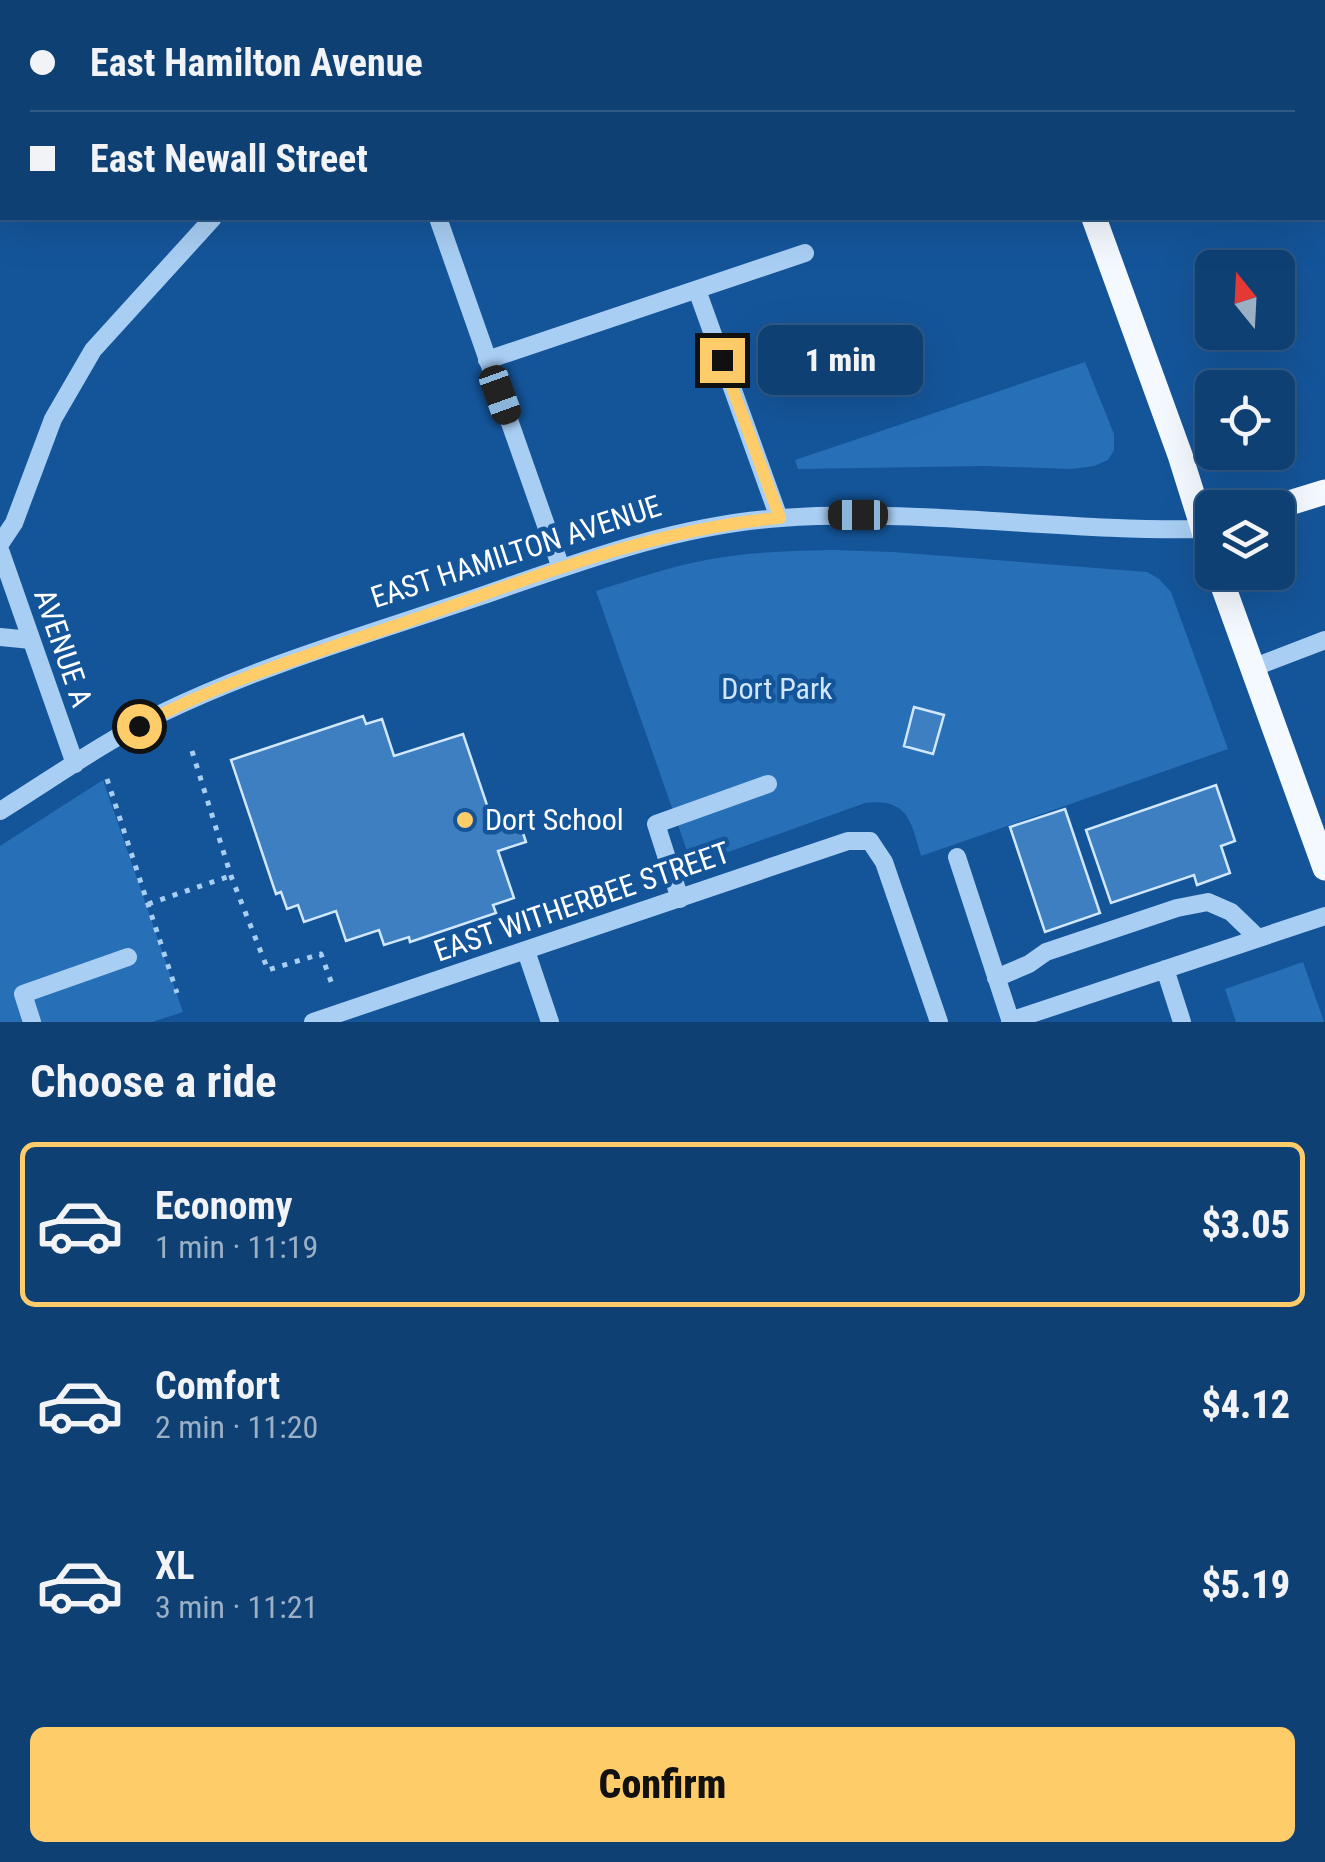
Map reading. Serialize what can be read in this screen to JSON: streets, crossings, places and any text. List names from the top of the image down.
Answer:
{
  "streets": {
    "street": ["EAST HAMILTON AVENUE", "AVENUE A", "EAST WITHERBEE STREET"]
  },
  "crossings": [
    ["EAST HAMILTON AVENUE", "AVENUE A"]
  ],
  "parks": ["Dort Park"],
  "places": ["Dort School"],
  "north": "top",
  "page": {
    "banner": ["East Hamilton Avenue", "East Newall Street"],
    "bubble": "1 min",
    "heading": "Choose a ride",
    "list": [
      {
        "name": "Economy",
        "note": "1 min · 11:19",
        "value": "$3.05"
      },
      {
        "name": "Comfort",
        "note": "2 min · 11:20",
        "value": "$4.12"
      },
      {
        "name": "XL",
        "note": "3 min · 11:21",
        "value": "$5.19"
      }
    ],
    "buttons": "Confirm"
  }
}
